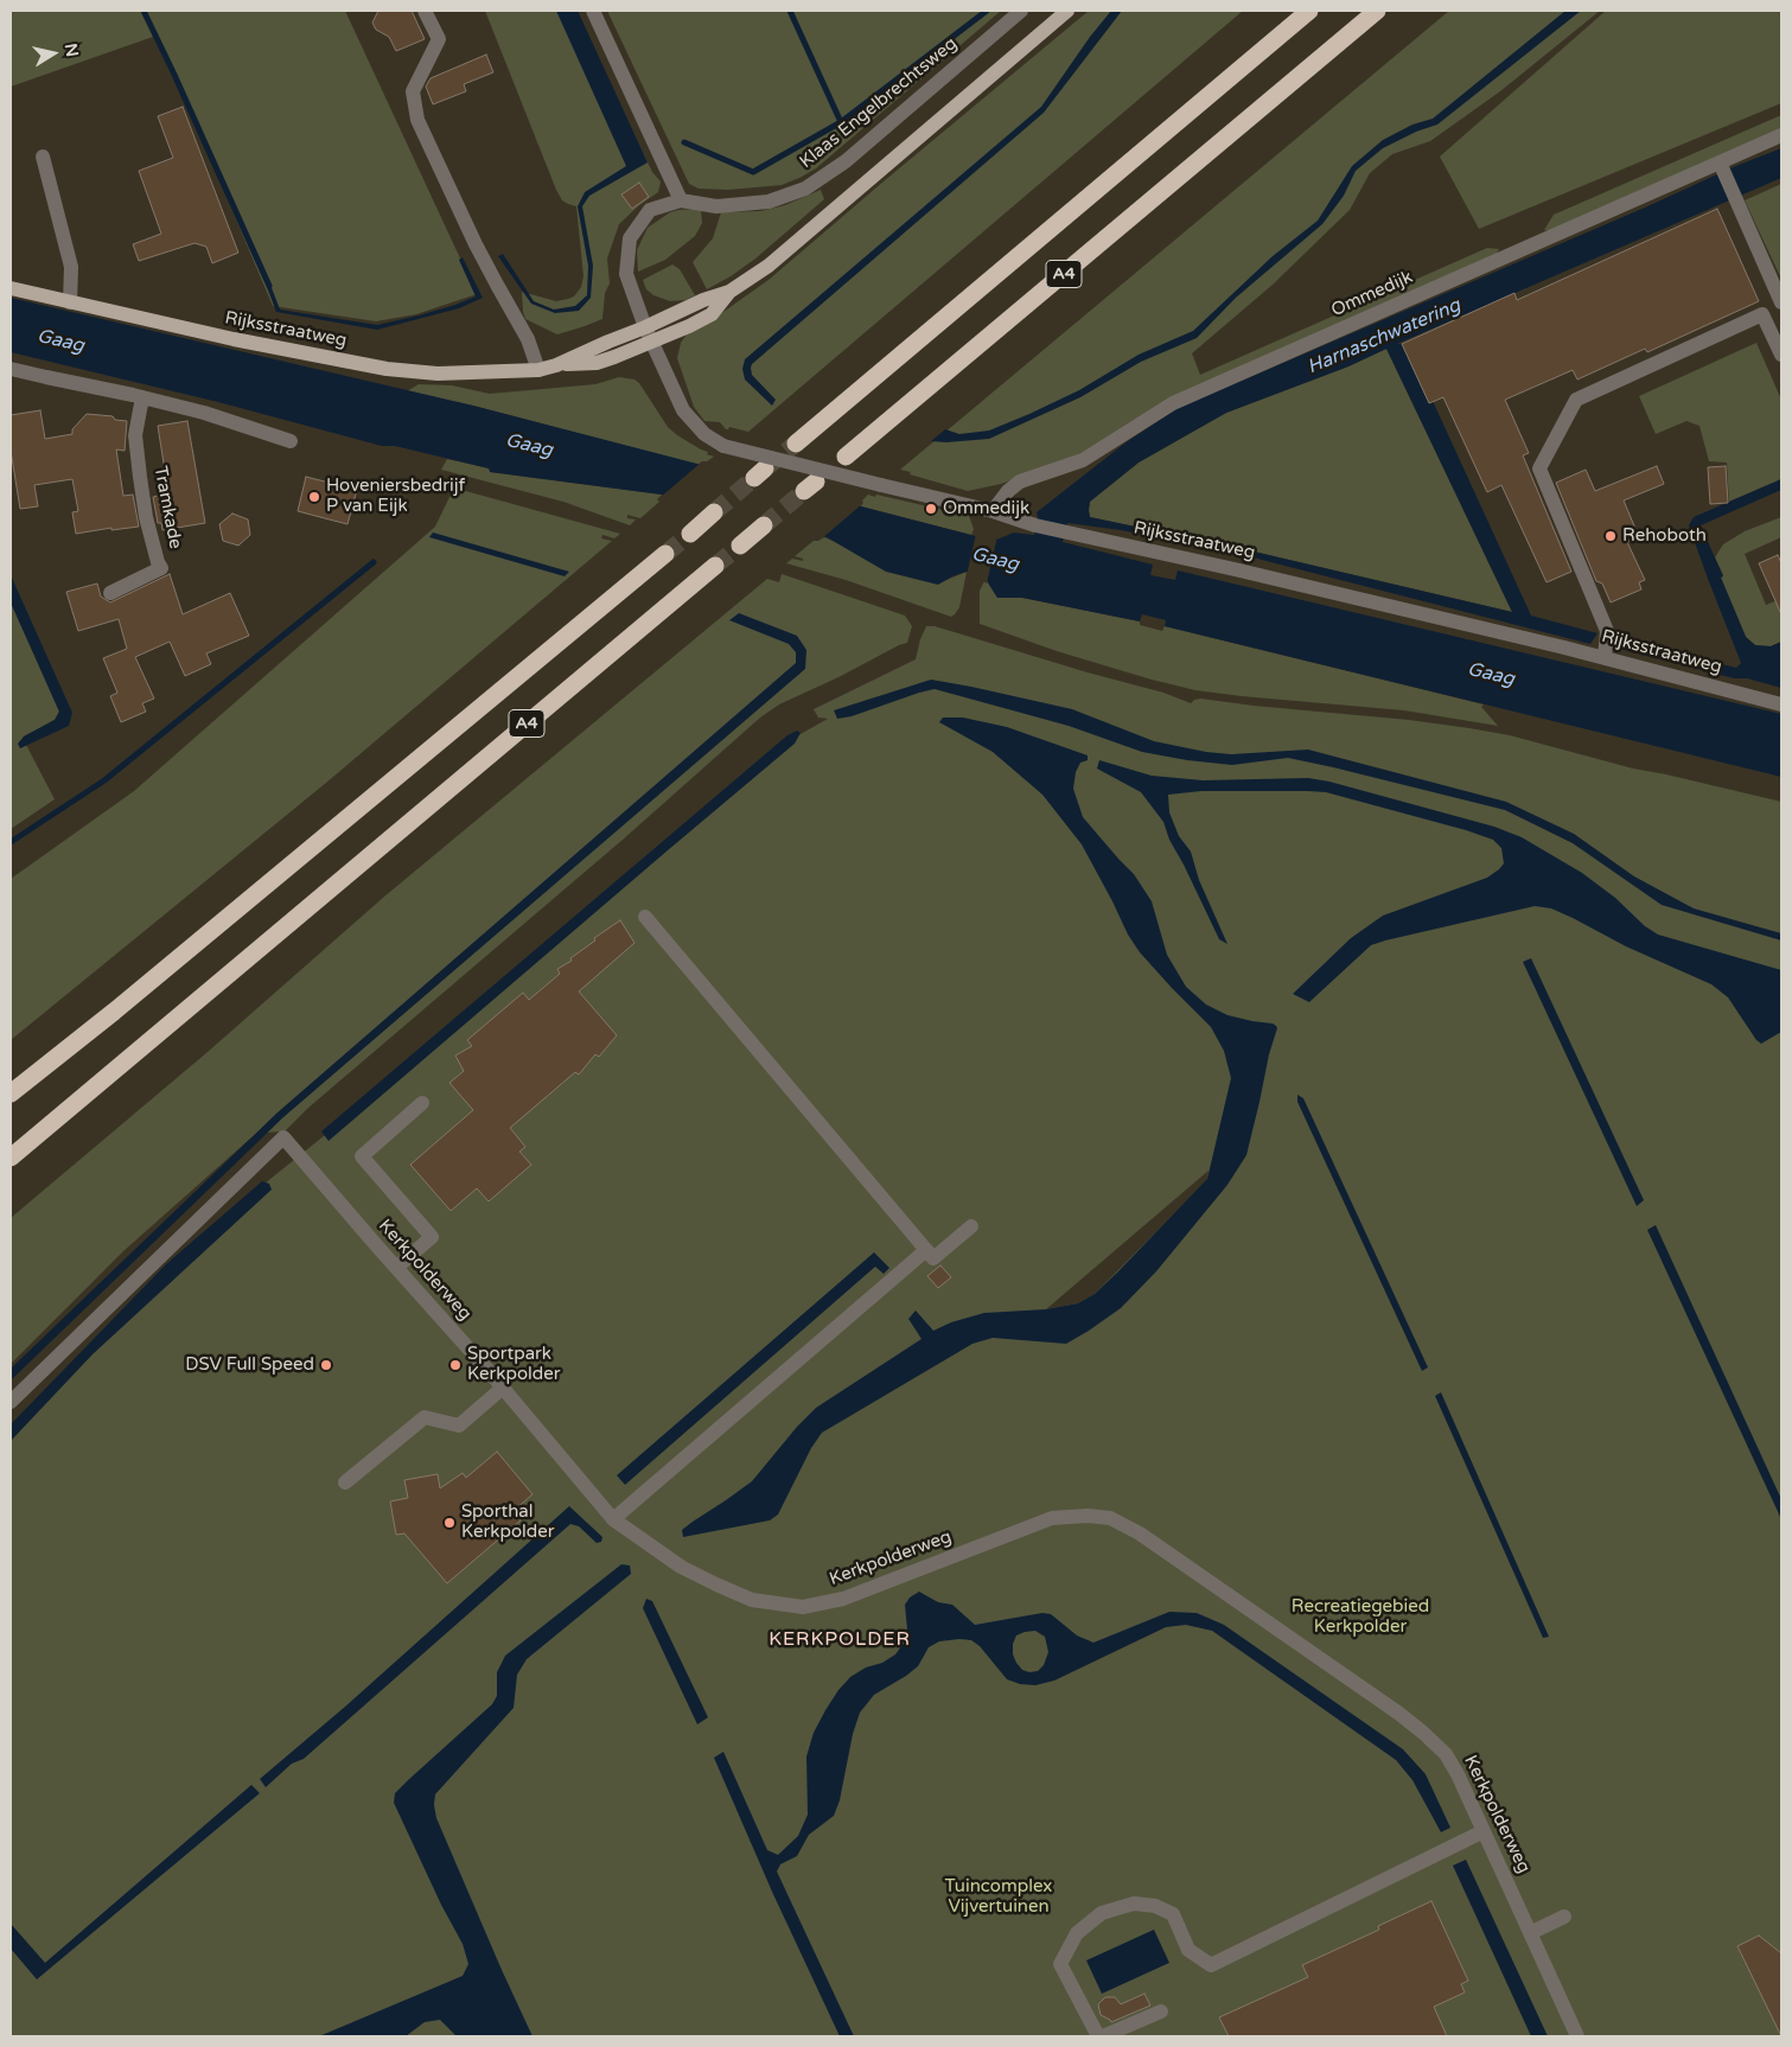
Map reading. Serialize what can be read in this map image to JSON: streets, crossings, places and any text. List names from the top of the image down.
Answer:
{
  "streets": {
    "highway": ["A4"],
    "main road": ["Rijksstraatweg"],
    "street": [
      "Klaas Engelbrechtsweg",
      "Ommedijk",
      "Tramkade",
      "Kerkpolderweg"
    ]
  },
  "crossings": [
    ["Klaas Engelbrechtsweg", "Rijksstraatweg"],
    ["Ommedijk", "Rijksstraatweg"]
  ],
  "districts": ["KERKPOLDER"],
  "water": ["Harnaschwatering", "Gaag"],
  "parks": ["Recreatiegebied Kerkpolder", "Tuincomplex Vijvertuinen"],
  "places": [
    "Hoveniersbedrijf P van Eijk",
    "Ommedijk",
    "Rehoboth",
    "DSV Full Speed",
    "Sportpark Kerkpolder",
    "Sporthal Kerkpolder"
  ],
  "north": "right"
}
